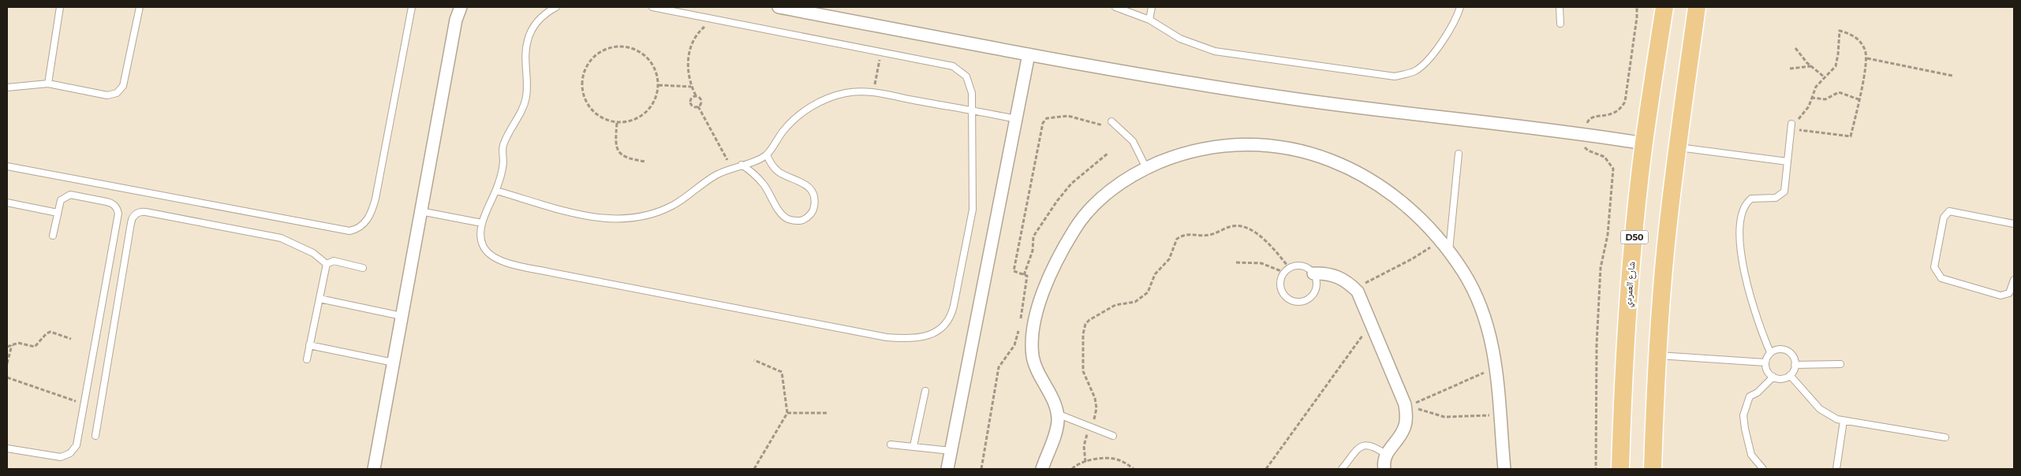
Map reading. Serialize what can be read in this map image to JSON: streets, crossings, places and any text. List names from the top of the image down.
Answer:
{
  "streets": {
    "main road": ["D50", "شارع العمردي"]
  }
}
